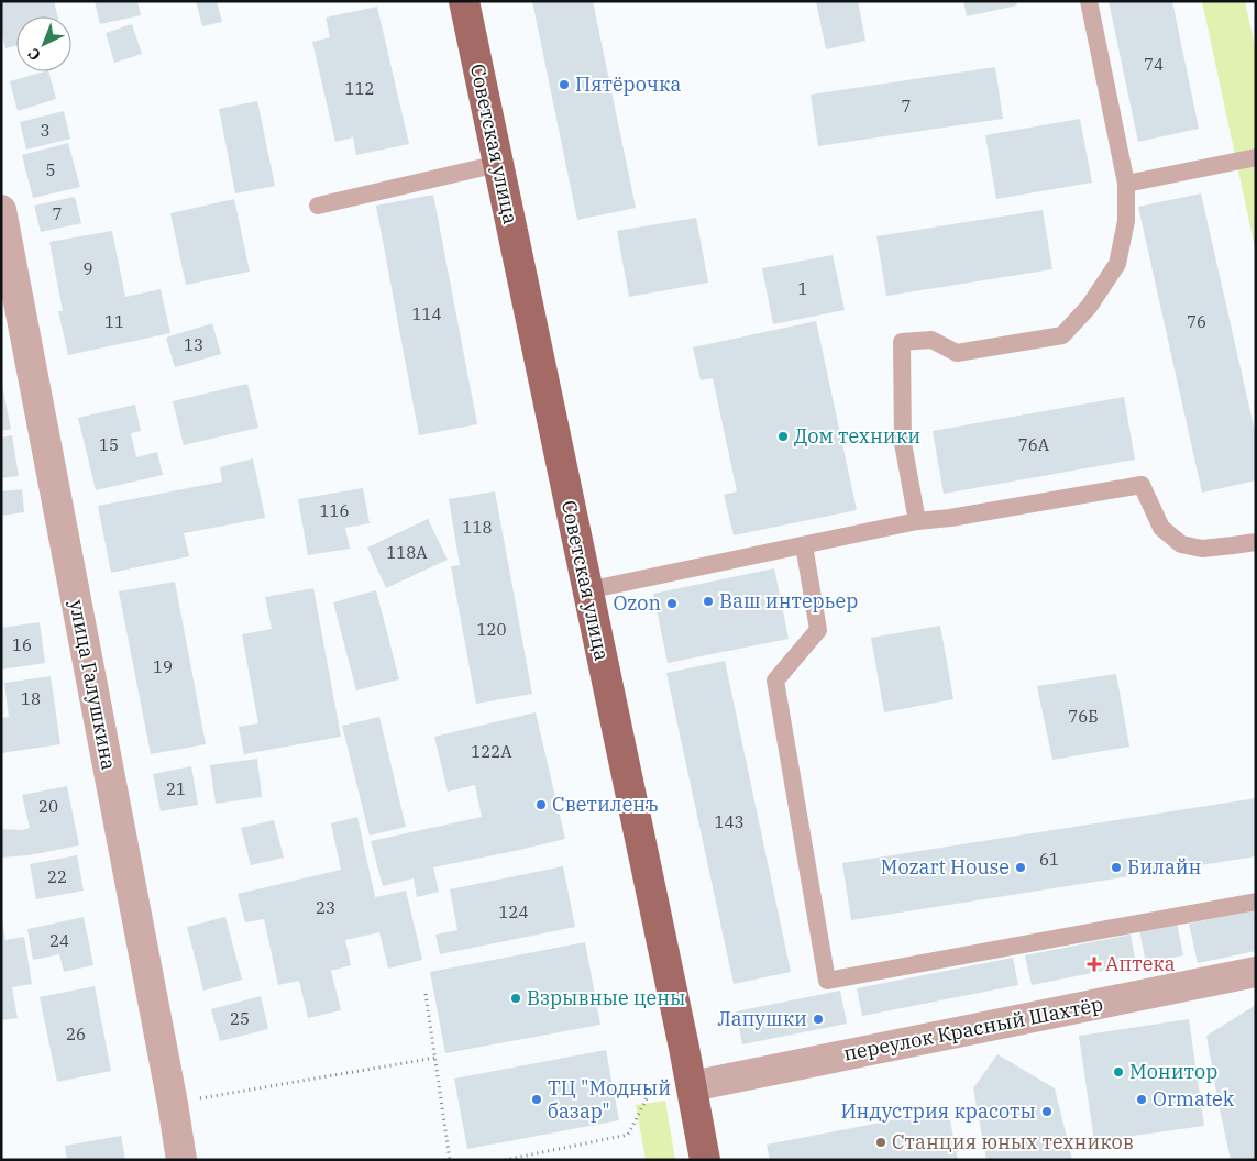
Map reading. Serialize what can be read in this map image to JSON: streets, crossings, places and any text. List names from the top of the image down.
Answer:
{
  "streets": {
    "main road": ["Советская улица"],
    "street": ["улица Галушкина", "переулок Красный Шахтёр"]
  },
  "crossings": [
    ["Советская улица", "переулок Красный Шахтёр"]
  ],
  "places": {
    "other": [
      "Пятёрочка",
      "Дом техники",
      "Ваш интерьер",
      "Ozon",
      "Светиленъ",
      "Mozart House",
      "Билайн",
      "Взрывные цены",
      "Лапушки",
      "Монитор",
      "ТЦ \"Модный базар\"",
      "Ormatek",
      "Индустрия красоты",
      "Станция юных техников"
    ],
    "health": ["Аптека"]
  },
  "house_numbers": [
    "74",
    "112",
    "7",
    "3",
    "5",
    "7",
    "9",
    "1",
    "114",
    "11",
    "76",
    "13",
    "15",
    "76А",
    "116",
    "118",
    "118А",
    "120",
    "16",
    "19",
    "18",
    "76Б",
    "122А",
    "21",
    "20",
    "143",
    "61",
    "22",
    "23",
    "124",
    "24",
    "25",
    "26"
  ],
  "north": "bottom left"
}
